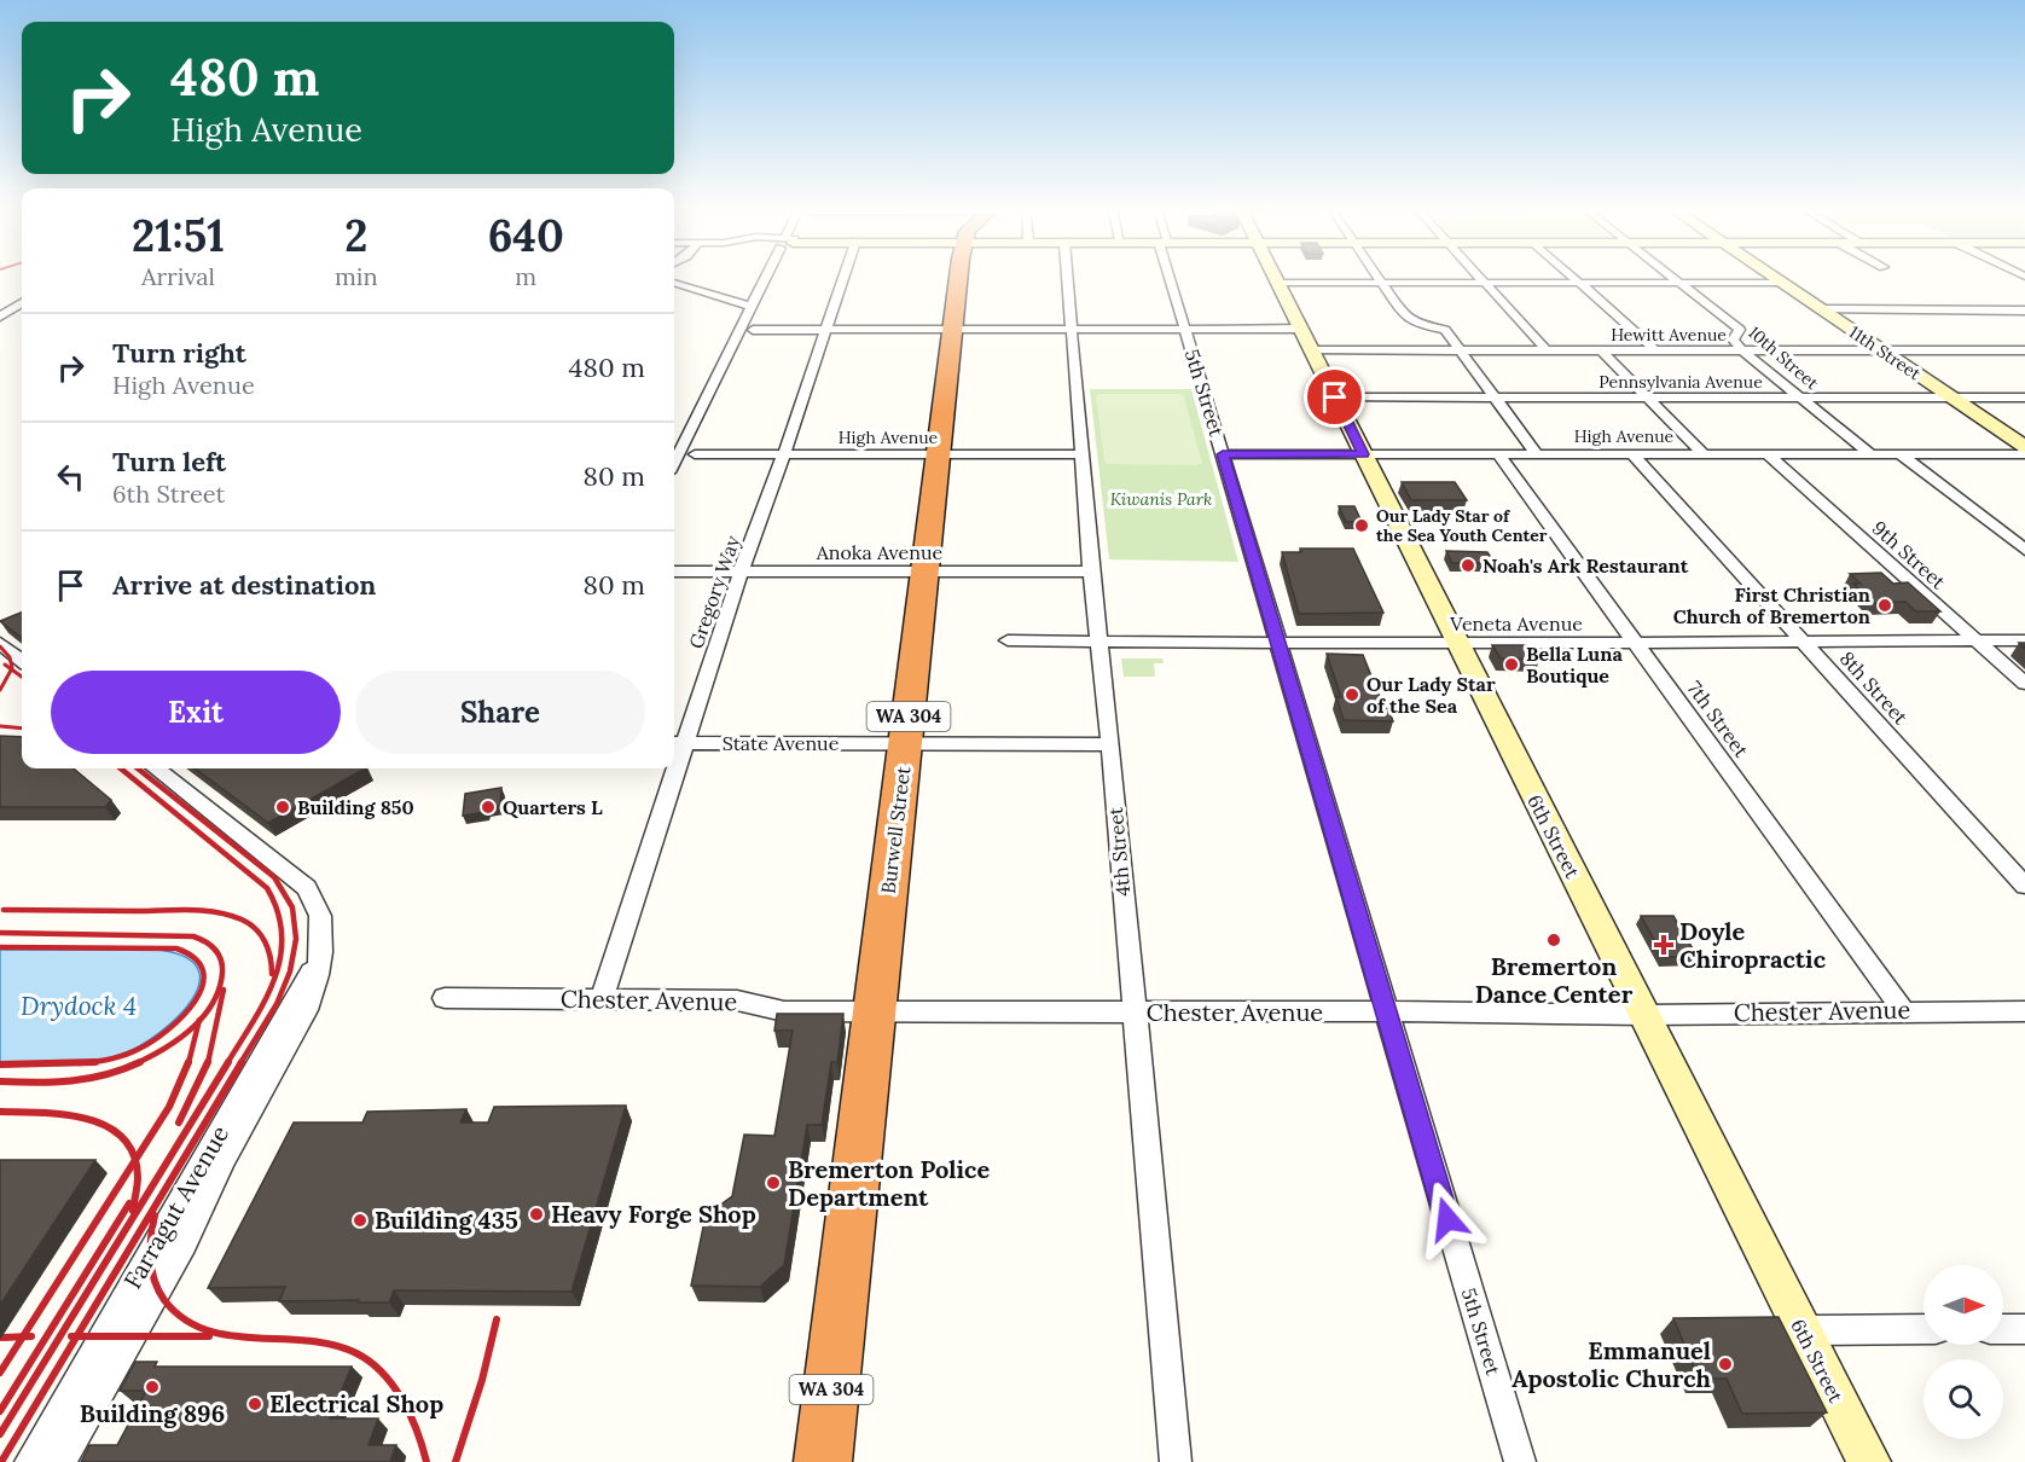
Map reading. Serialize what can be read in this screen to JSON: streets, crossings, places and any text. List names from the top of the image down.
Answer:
{
  "streets": {
    "highway": ["WA 304", "Burwell Street"],
    "main road": ["11th Street", "6th Street"],
    "street": [
      "Hewitt Avenue",
      "10th Street",
      "Pennsylvania Avenue",
      "5th Street",
      "High Avenue",
      "Anoka Avenue",
      "9th Street",
      "Gregory Way",
      "Veneta Avenue",
      "8th Street",
      "7th Street",
      "State Avenue",
      "4th Street",
      "Chester Avenue",
      "Farragut Avenue"
    ]
  },
  "crossings": [
    ["Hewitt Avenue", "11th Street"],
    ["Hewitt Avenue", "10th Street"],
    ["Hewitt Avenue", "6th Street"],
    ["11th Street", "Pennsylvania Avenue"],
    ["10th Street", "Pennsylvania Avenue"],
    ["10th Street", "High Avenue"],
    ["Pennsylvania Avenue", "6th Street"],
    ["5th Street", "High Avenue"],
    ["5th Street", "Veneta Avenue"],
    ["5th Street", "Chester Avenue"],
    ["High Avenue", "9th Street"],
    ["High Avenue", "Gregory Way"],
    ["High Avenue", "8th Street"],
    ["High Avenue", "7th Street"],
    ["High Avenue", "Burwell Street"],
    ["High Avenue", "6th Street"],
    ["High Avenue", "4th Street"],
    ["Anoka Avenue", "Gregory Way"],
    ["Anoka Avenue", "Burwell Street"],
    ["Anoka Avenue", "4th Street"],
    ["9th Street", "Veneta Avenue"],
    ["Gregory Way", "State Avenue"],
    ["Gregory Way", "Chester Avenue"],
    ["Veneta Avenue", "8th Street"],
    ["Veneta Avenue", "7th Street"],
    ["Veneta Avenue", "6th Street"],
    ["Veneta Avenue", "4th Street"],
    ["7th Street", "Chester Avenue"],
    ["State Avenue", "Burwell Street"],
    ["State Avenue", "4th Street"],
    ["Burwell Street", "Chester Avenue"],
    ["6th Street", "Chester Avenue"],
    ["4th Street", "Chester Avenue"]
  ],
  "water": ["Drydock 4"],
  "parks": ["Kiwanis Park"],
  "places": {
    "other": [
      "Our Lady Star of the Sea Youth Center",
      "Noah's Ark Restaurant",
      "First Christian Church of Bremerton",
      "Bella Luna Boutique",
      "Our Lady Star of the Sea",
      "Building 850",
      "Quarters L",
      "Bremerton Dance Center",
      "Bremerton Police Department",
      "Heavy Forge Shop",
      "Building 435",
      "Emmanuel Apostolic Church",
      "Building 896",
      "Electrical Shop"
    ],
    "health": ["Doyle Chiropractic"]
  },
  "north": "right",
  "page": {
    "turn": ["480 m", "High Avenue"],
    "eta": [
      "21:51",
      "Arrival",
      "2",
      "min",
      "640",
      "m"
    ],
    "list": [
      {
        "name": "Turn right",
        "note": "High Avenue",
        "value": "480 m"
      },
      {
        "name": "Turn left",
        "note": "6th Street",
        "value": "80 m"
      },
      {
        "name": "Arrive at destination",
        "value": "80 m"
      }
    ],
    "buttons": ["Exit", "Share"]
  }
}
